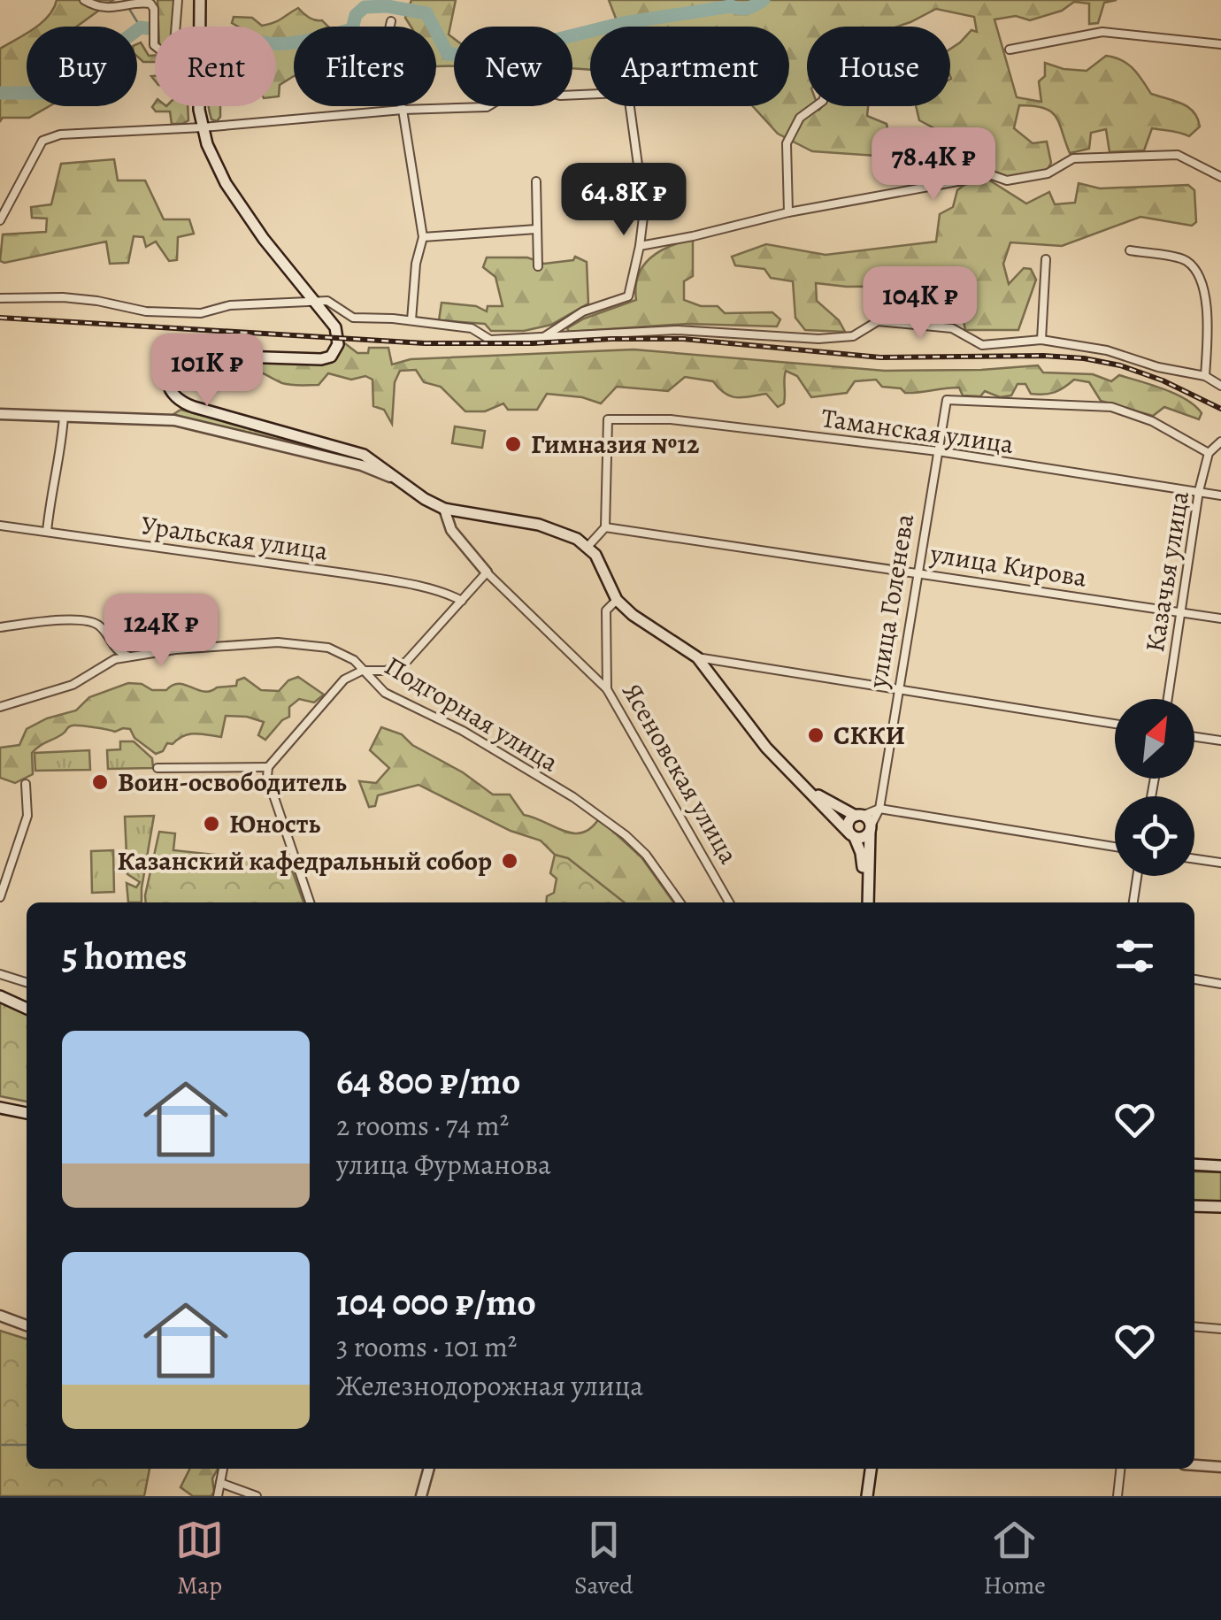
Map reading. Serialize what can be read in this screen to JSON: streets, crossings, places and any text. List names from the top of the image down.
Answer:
{
  "streets": {
    "main road": ["улица Голенева"],
    "street": [
      "Таманская улица",
      "Уральская улица",
      "улица Кирова",
      "Казачья улица",
      "Подгорная улица",
      "Ясеновская улица"
    ]
  },
  "crossings": [
    ["Таманская улица", "улица Кирова"],
    ["Таманская улица", "Казачья улица"],
    ["Таманская улица", "улица Голенева"],
    ["улица Кирова", "Казачья улица"],
    ["улица Кирова", "улица Голенева"],
    ["Казачья улица", "улица Голенева"]
  ],
  "places": [
    "Гимназия №12",
    "СККИ",
    "Воин-освободитель",
    "Юность",
    "Казанский кафедральный собор"
  ],
  "north": "top right",
  "page": {
    "chip": [
      "Buy",
      "Rent",
      "Filters",
      "New",
      "Apartment",
      "House"
    ],
    "price": [
      "78.4K ₽",
      "64.8K ₽",
      "104K ₽",
      "101K ₽",
      "124K ₽"
    ],
    "heading": "5 homes",
    "list": [
      {
        "name": "64 800 ₽/mo",
        "note": "2 rooms · 74 m² · улица Фурманова"
      },
      {
        "name": "104 000 ₽/mo",
        "note": "3 rooms · 101 m² · Железнодорожная улица"
      }
    ],
    "tabs": ["Map", "Saved", "Home"]
  }
}
